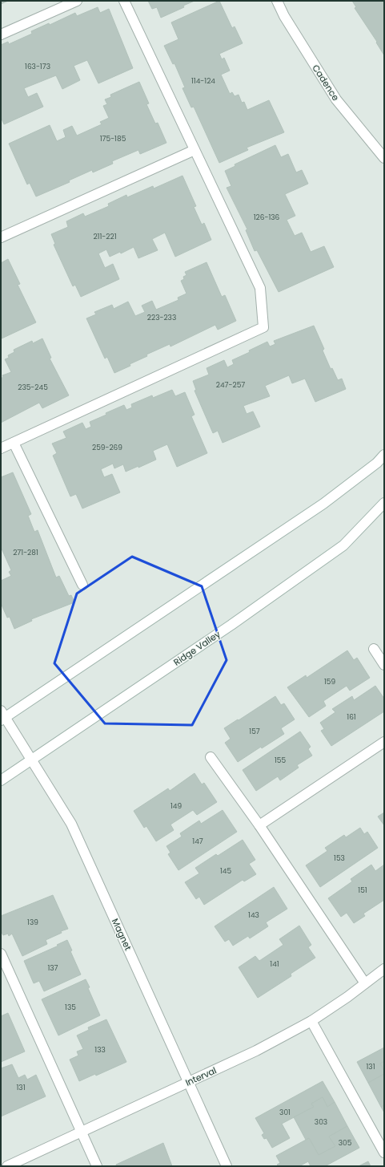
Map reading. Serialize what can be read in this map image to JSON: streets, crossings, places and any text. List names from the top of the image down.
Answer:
{
  "streets": {
    "street": [
      "Cadence",
      "Ridge Valley",
      "Magnet",
      "Interval"
    ]
  },
  "crossings": [
    ["Ridge Valley", "Magnet"],
    ["Magnet", "Interval"]
  ],
  "house_numbers": [
    "163-173",
    "114-124",
    "175-185",
    "126-136",
    "211-221",
    "223-233",
    "247-257",
    "235-245",
    "259-269",
    "271-281",
    "159",
    "161",
    "157",
    "155",
    "149",
    "147",
    "153",
    "145",
    "151",
    "143",
    "139",
    "141",
    "137",
    "135",
    "133",
    "131",
    "131",
    "301",
    "303",
    "305"
  ]
}
